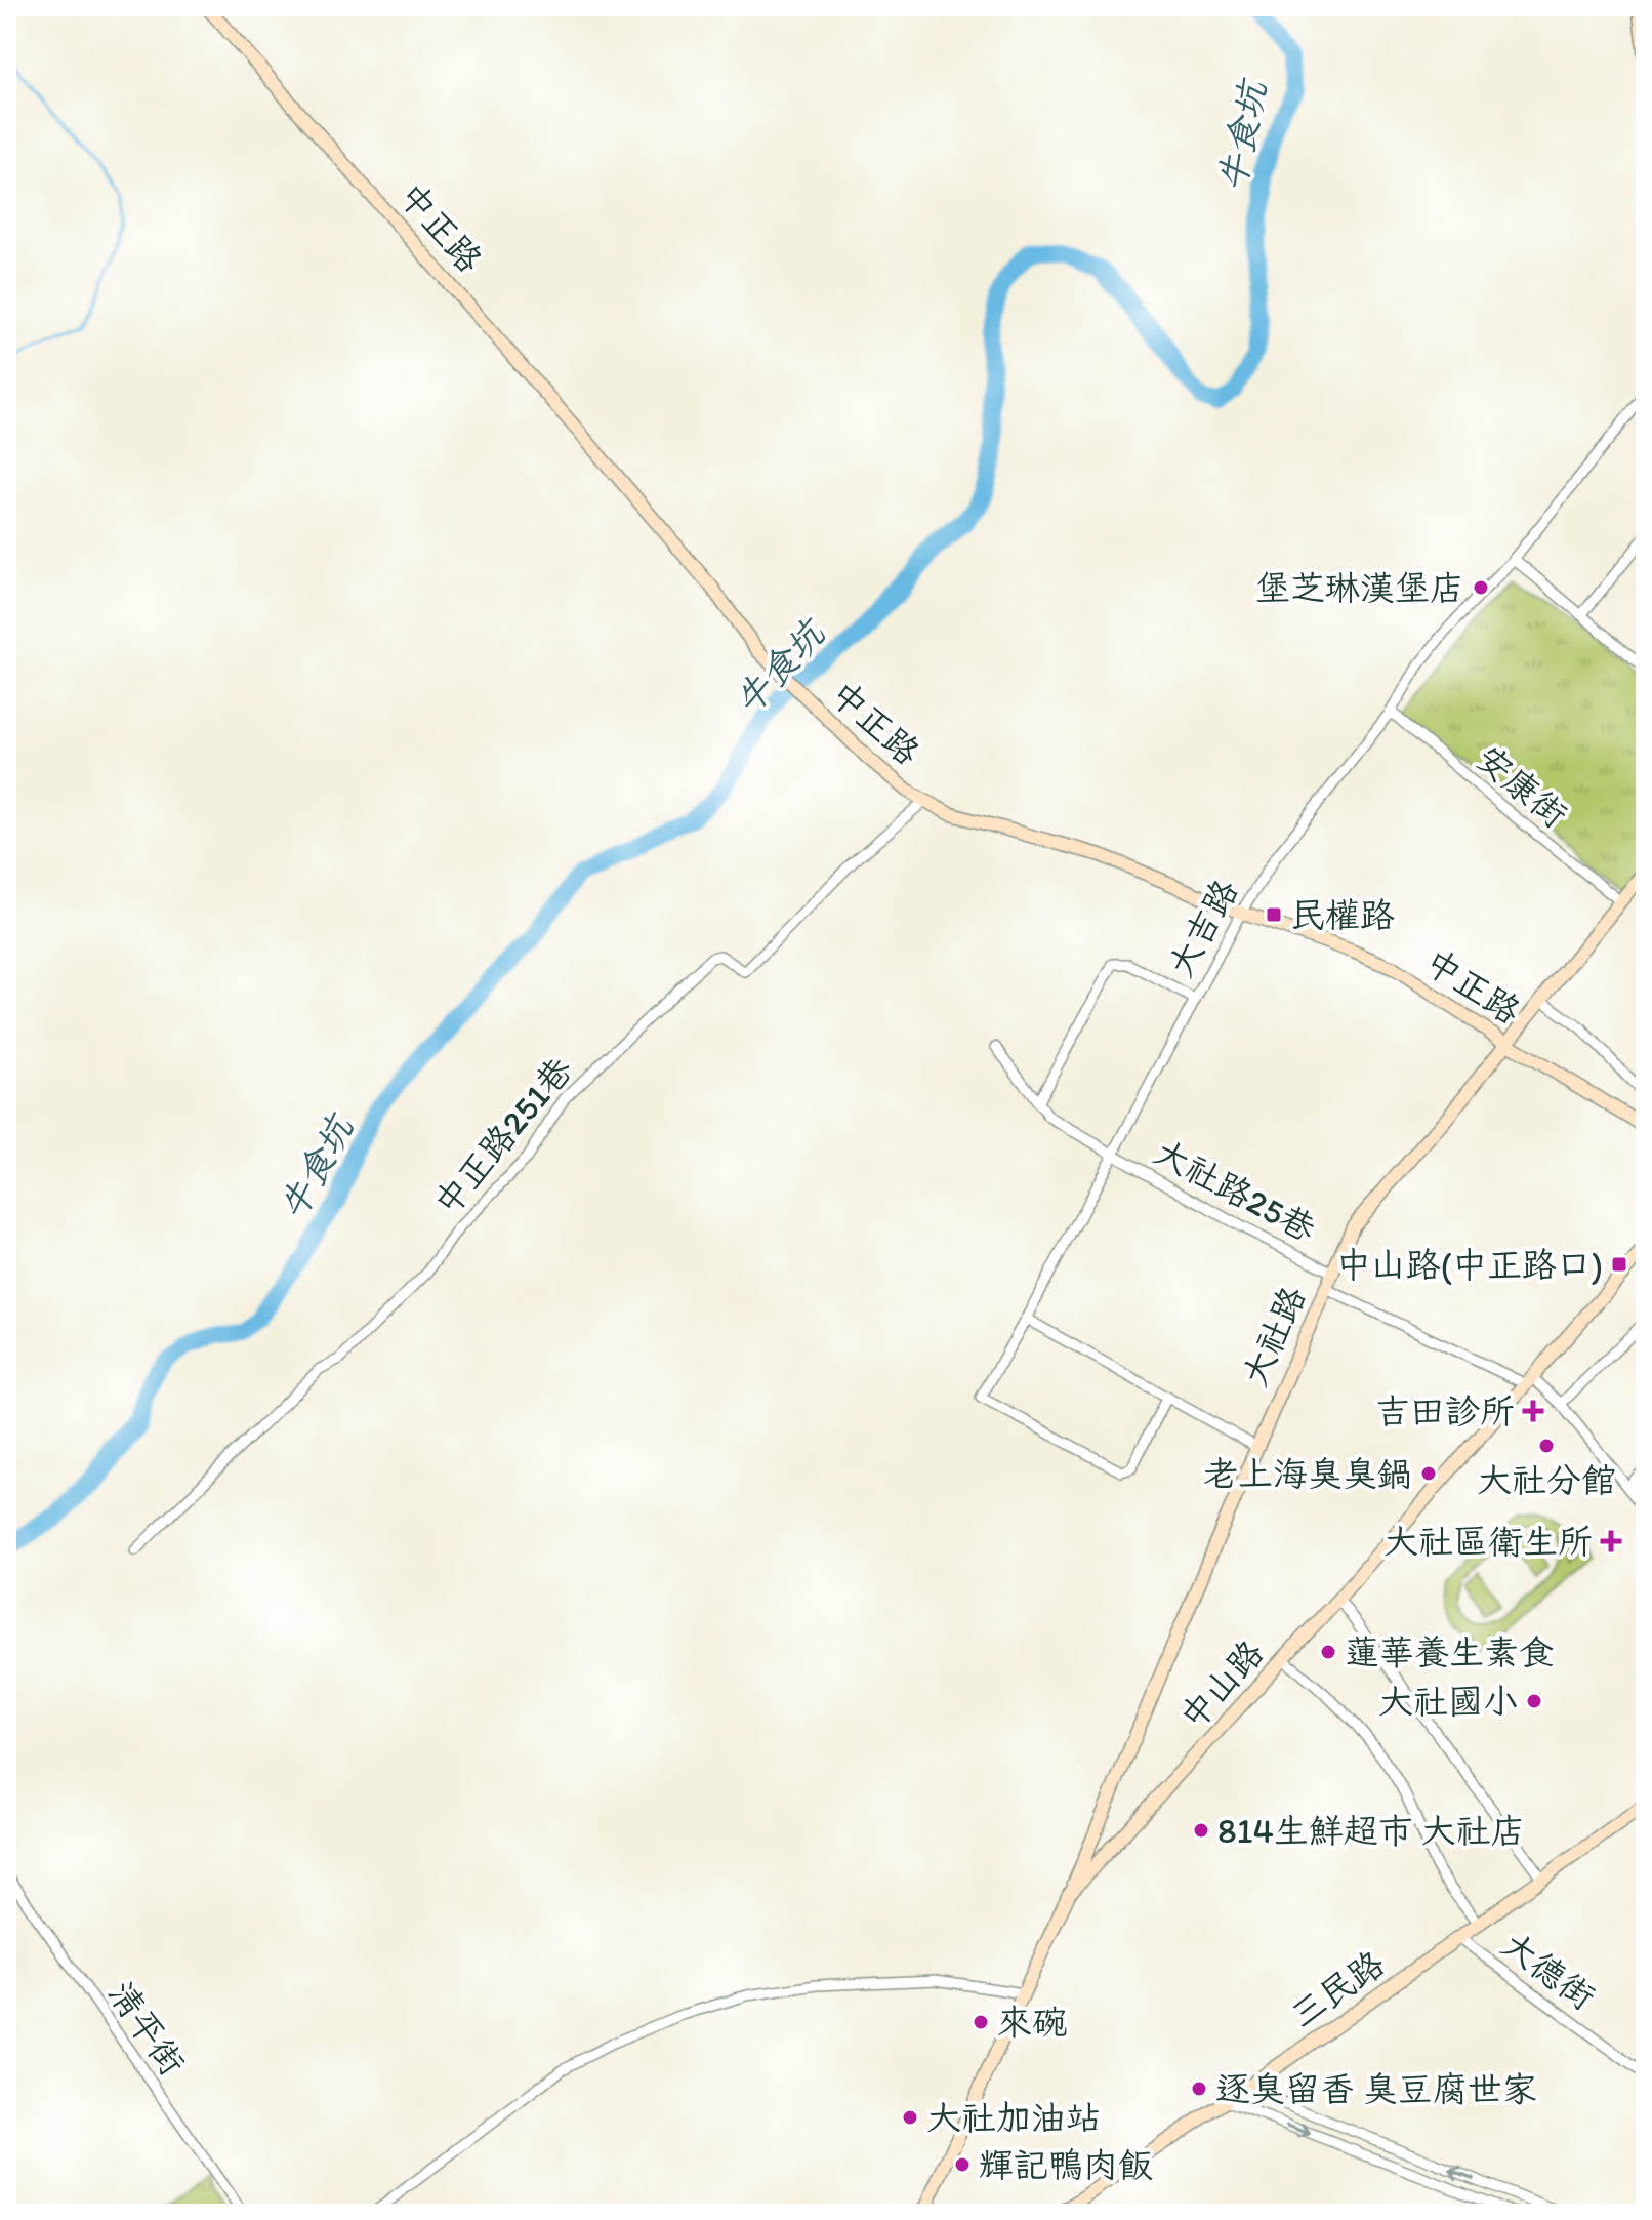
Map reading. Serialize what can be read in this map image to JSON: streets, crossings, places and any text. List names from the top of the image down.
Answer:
{
  "streets": {
    "street": [
      "中正路",
      "安康街",
      "大吉路",
      "中正路251巷",
      "大社路25巷",
      "大社路",
      "中山路",
      "大德街",
      "三民路",
      "清平街"
    ]
  },
  "crossings": [
    ["中正路", "大吉路"],
    ["中正路", "中正路251巷"],
    ["中正路", "大社路"],
    ["安康街", "大吉路"],
    ["安康街", "大社路"],
    ["大吉路", "大社路25巷"],
    ["大社路25巷", "大社路"],
    ["大社路", "中山路"],
    ["大德街", "三民路"]
  ],
  "water": ["牛食坑"],
  "places": {
    "other": [
      "堡芝琳漢堡店",
      "大社分館",
      "老上海臭臭鍋",
      "蓮華養生素食",
      "大社國小",
      "814生鮮超市 大社店",
      "來碗",
      "逐臭留香 臭豆腐世家",
      "大社加油站",
      "輝記鴨肉飯"
    ],
    "transit": ["民權路", "中山路(中正路口)"],
    "health": ["吉田診所", "大社區衛生所"]
  }
}
